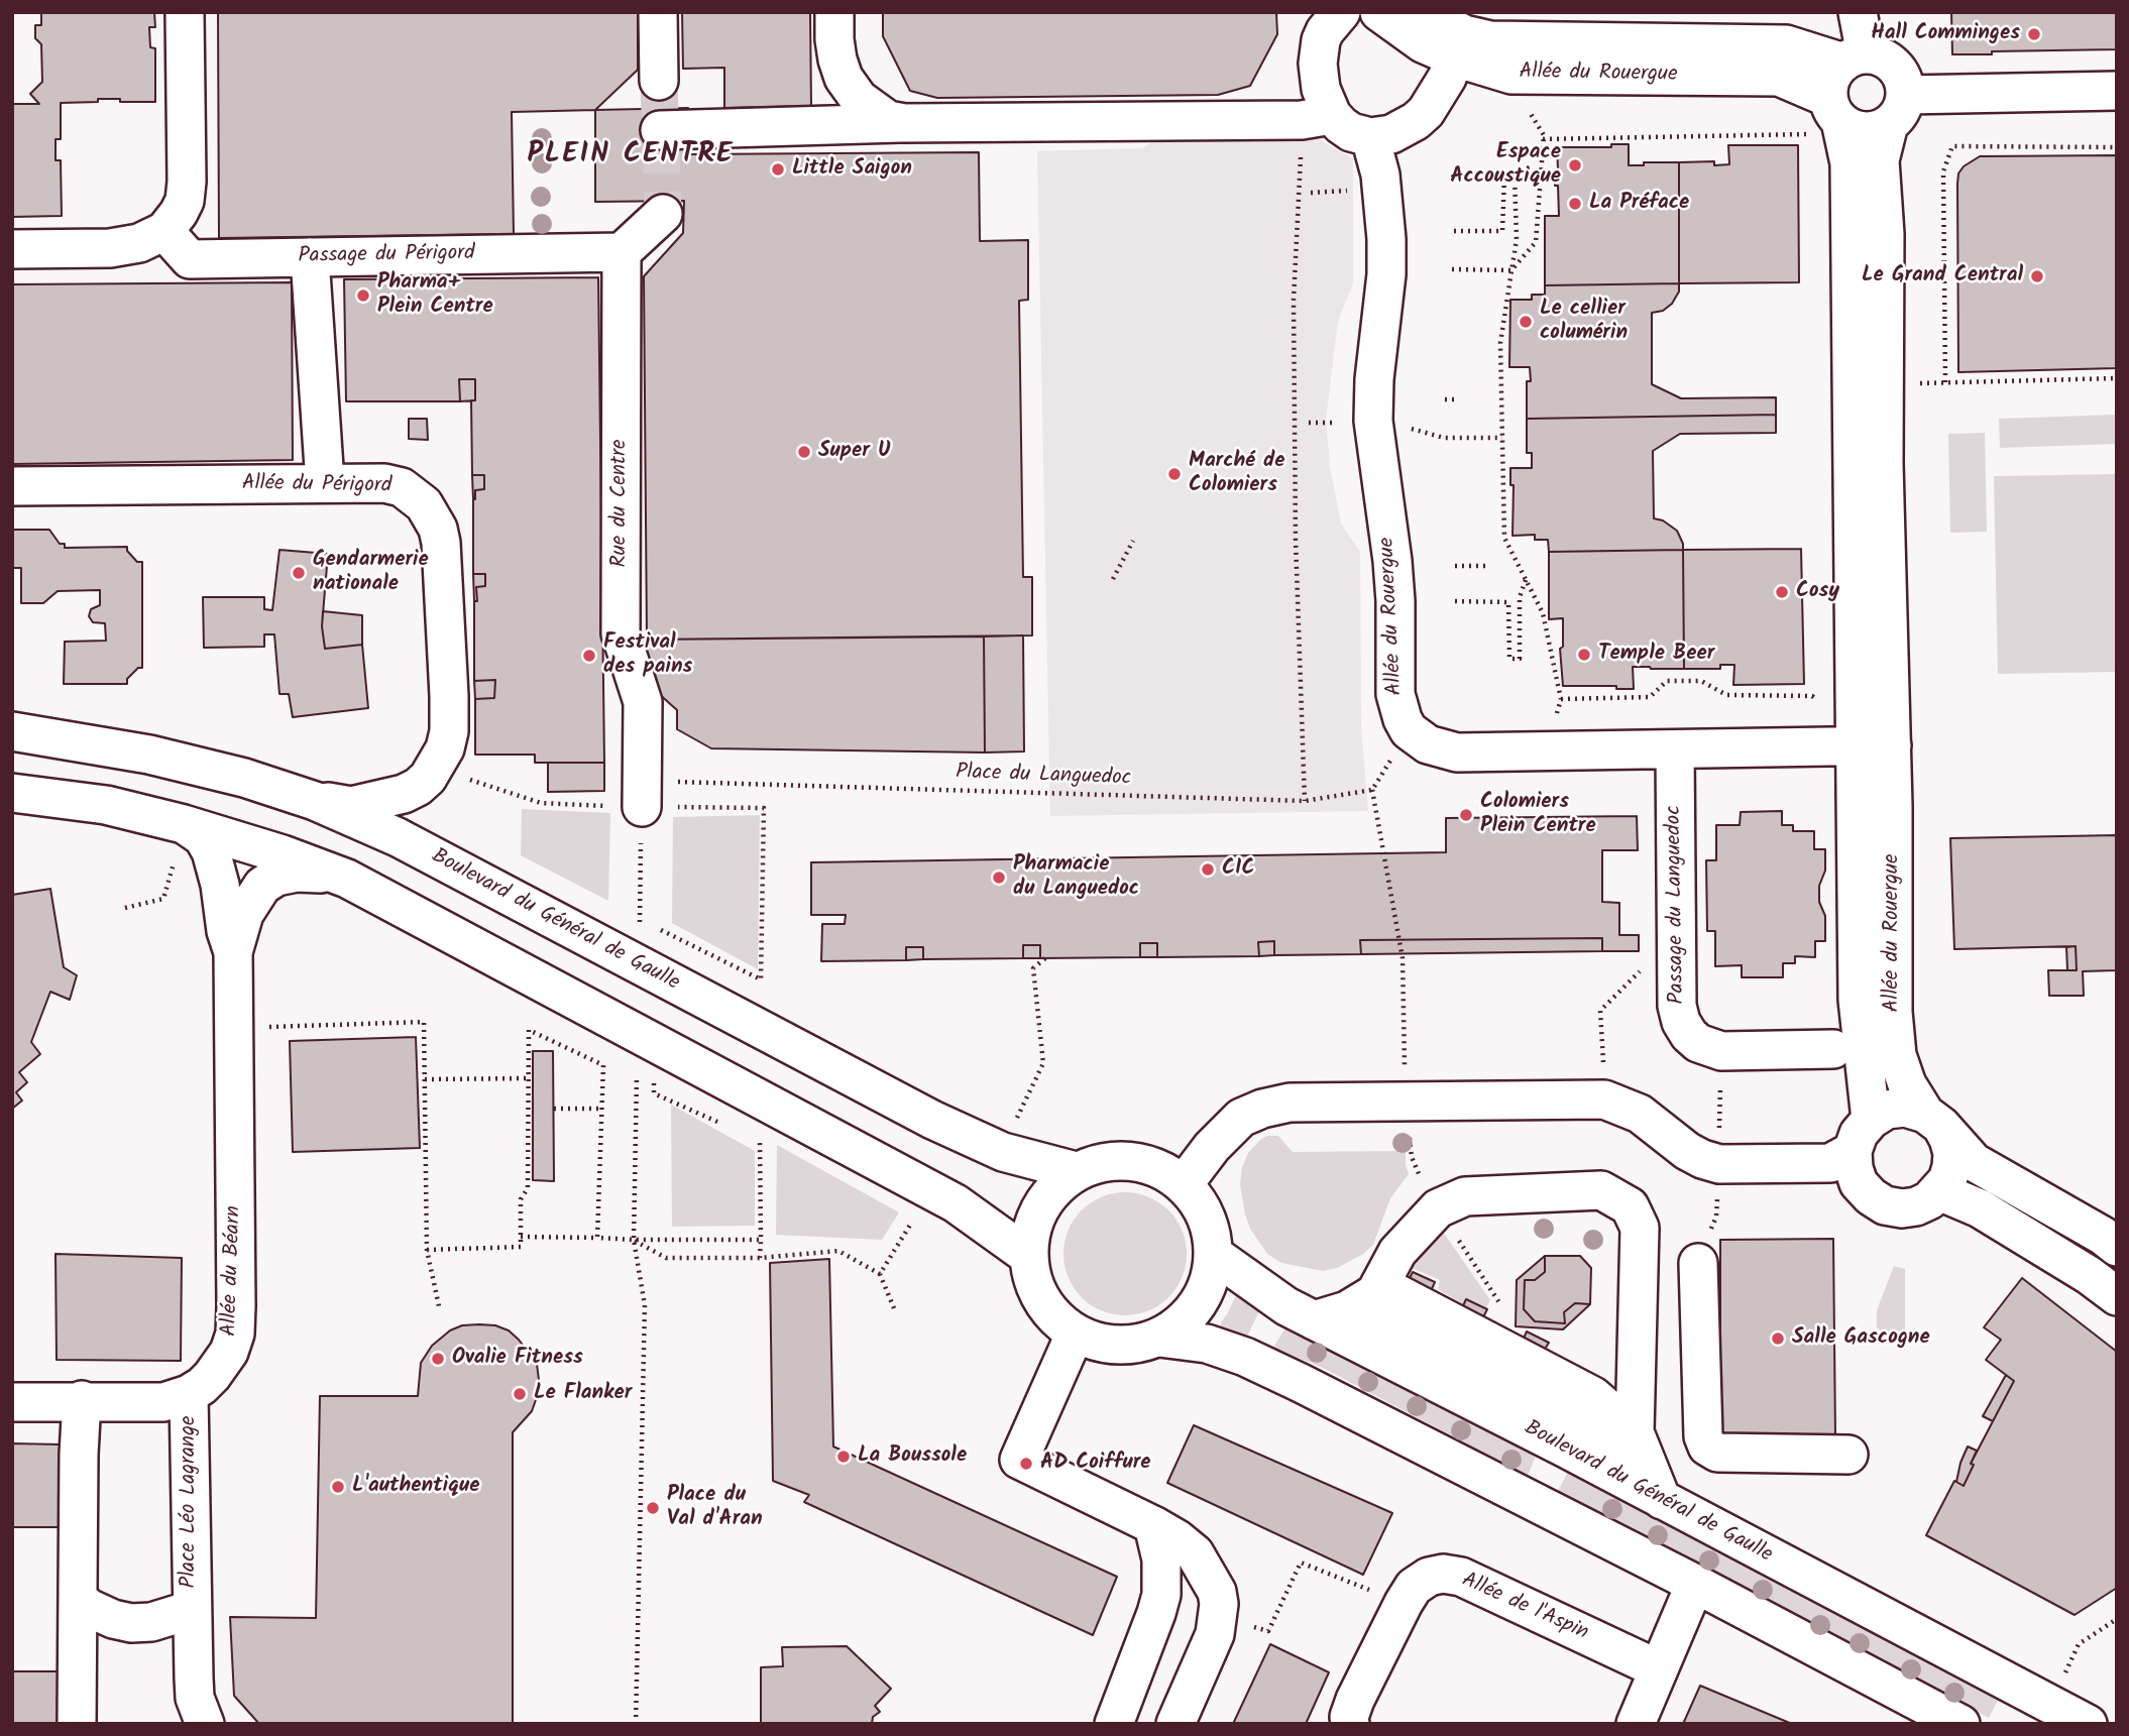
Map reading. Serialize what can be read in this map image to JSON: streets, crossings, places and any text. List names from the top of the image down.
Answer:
{
  "streets": {
    "street": [
      "Allée du Rouergue",
      "Passage du Périgord",
      "Allée du Périgord",
      "Rue du Centre",
      "Passage du Languedoc",
      "Boulevard du Général de Gaulle",
      "Allée du Béarn",
      "Place Léo Lagrange",
      "Allée de l'Aspin"
    ],
    "path": ["Place du Languedoc"]
  },
  "crossings": [
    ["Passage du Périgord", "Rue du Centre"],
    ["Allée du Périgord", "Boulevard du Général de Gaulle"],
    ["Rue du Centre", "Place du Languedoc"],
    ["Allée du Béarn", "Place Léo Lagrange"]
  ],
  "districts": ["PLEIN CENTRE"],
  "places": [
    "Hall Comminges",
    "Espace Accoustique",
    "Little Saigon",
    "La Préface",
    "Le Grand Central",
    "Pharma+ Plein Centre",
    "Le cellier columérin",
    "Super U",
    "Marché de Colomiers",
    "Gendarmerie nationale",
    "Cosy",
    "Temple Beer",
    "Festival des pains",
    "Colomiers Plein Centre",
    "CIC",
    "Pharmacie du Languedoc",
    "Salle Gascogne",
    "Ovalie Fitness",
    "Le Flanker",
    "La Boussole",
    "AD Coiffure",
    "L'authentique",
    "Place du Val d'Aran"
  ]
}
